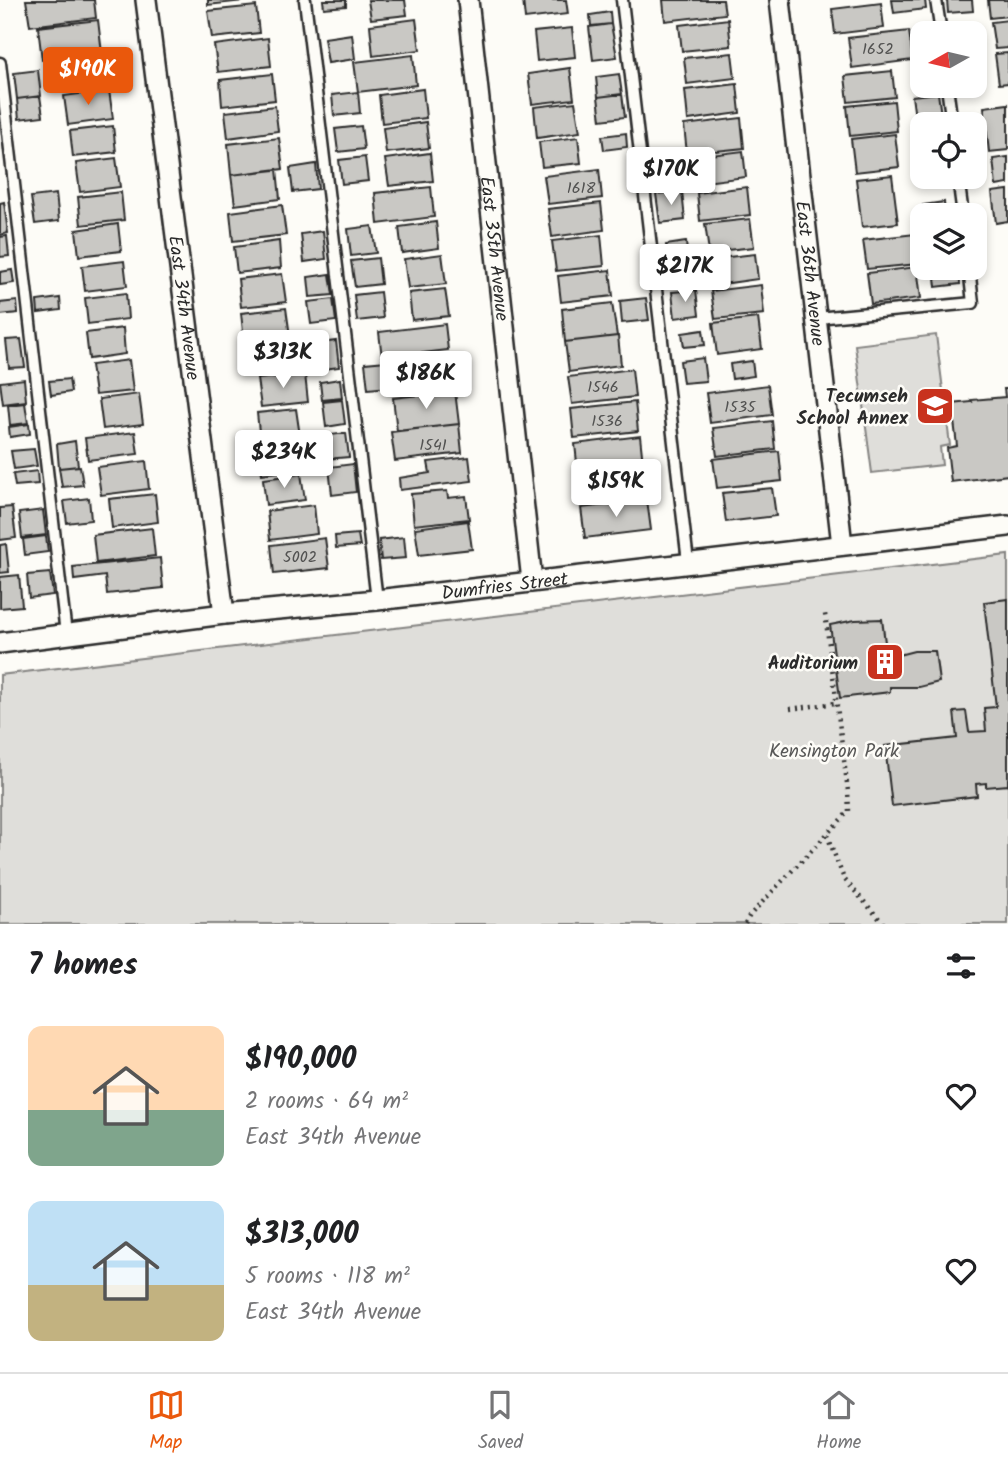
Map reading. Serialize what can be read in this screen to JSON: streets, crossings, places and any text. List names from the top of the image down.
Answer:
{
  "streets": {
    "street": [
      "East 35th Avenue",
      "East 36th Avenue",
      "East 34th Avenue",
      "Dumfries Street"
    ]
  },
  "crossings": [
    ["East 35th Avenue", "Dumfries Street"],
    ["East 36th Avenue", "Dumfries Street"],
    ["East 34th Avenue", "Dumfries Street"]
  ],
  "parks": ["Kensington Park"],
  "places": {
    "school or university": ["Tecumseh School Annex"],
    "building": ["Auditorium"]
  },
  "house_numbers": [
    "1652",
    "1618",
    "1546",
    "1535",
    "1536",
    "1541",
    "5002"
  ],
  "north": "left",
  "page": {
    "price": [
      "$190K",
      "$170K",
      "$217K",
      "$313K",
      "$186K",
      "$234K",
      "$159K"
    ],
    "heading": "7 homes",
    "list": [
      {
        "name": "$190,000",
        "note": "2 rooms · 64 m² · East 34th Avenue"
      },
      {
        "name": "$313,000",
        "note": "5 rooms · 118 m² · East 34th Avenue"
      }
    ],
    "tabs": ["Map", "Saved", "Home"]
  }
}
